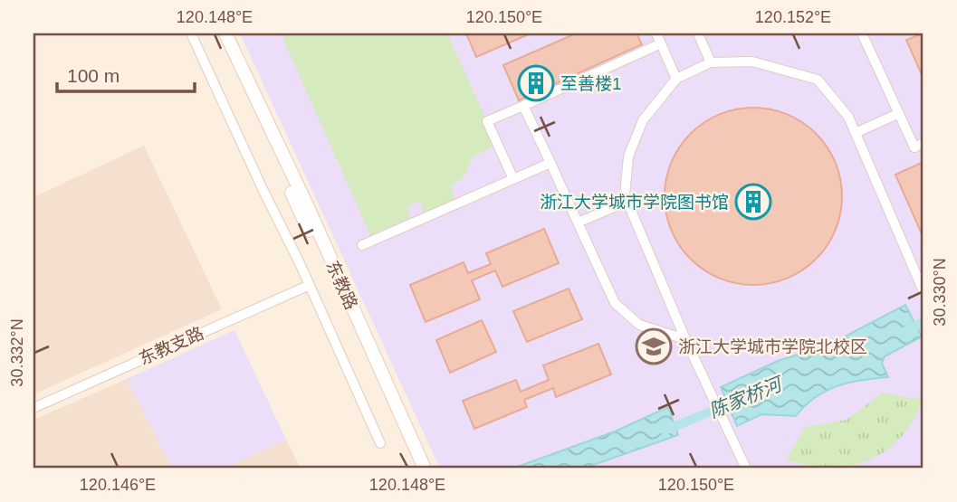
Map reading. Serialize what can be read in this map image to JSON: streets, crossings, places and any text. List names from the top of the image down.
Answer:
{
  "streets": {
    "street": ["东教路", "东教支路"]
  },
  "water": ["陈家桥河"],
  "places": {
    "building": ["至善楼1", "浙江大学城市学院图书馆"],
    "school or university": ["浙江大学城市学院北校区"]
  },
  "scale_bar": "100 m",
  "coordinates": [
    "120.148°E",
    "120.150°E",
    "120.152°E",
    "30.330°N",
    "30.332°N",
    "120.146°E"
  ]
}
